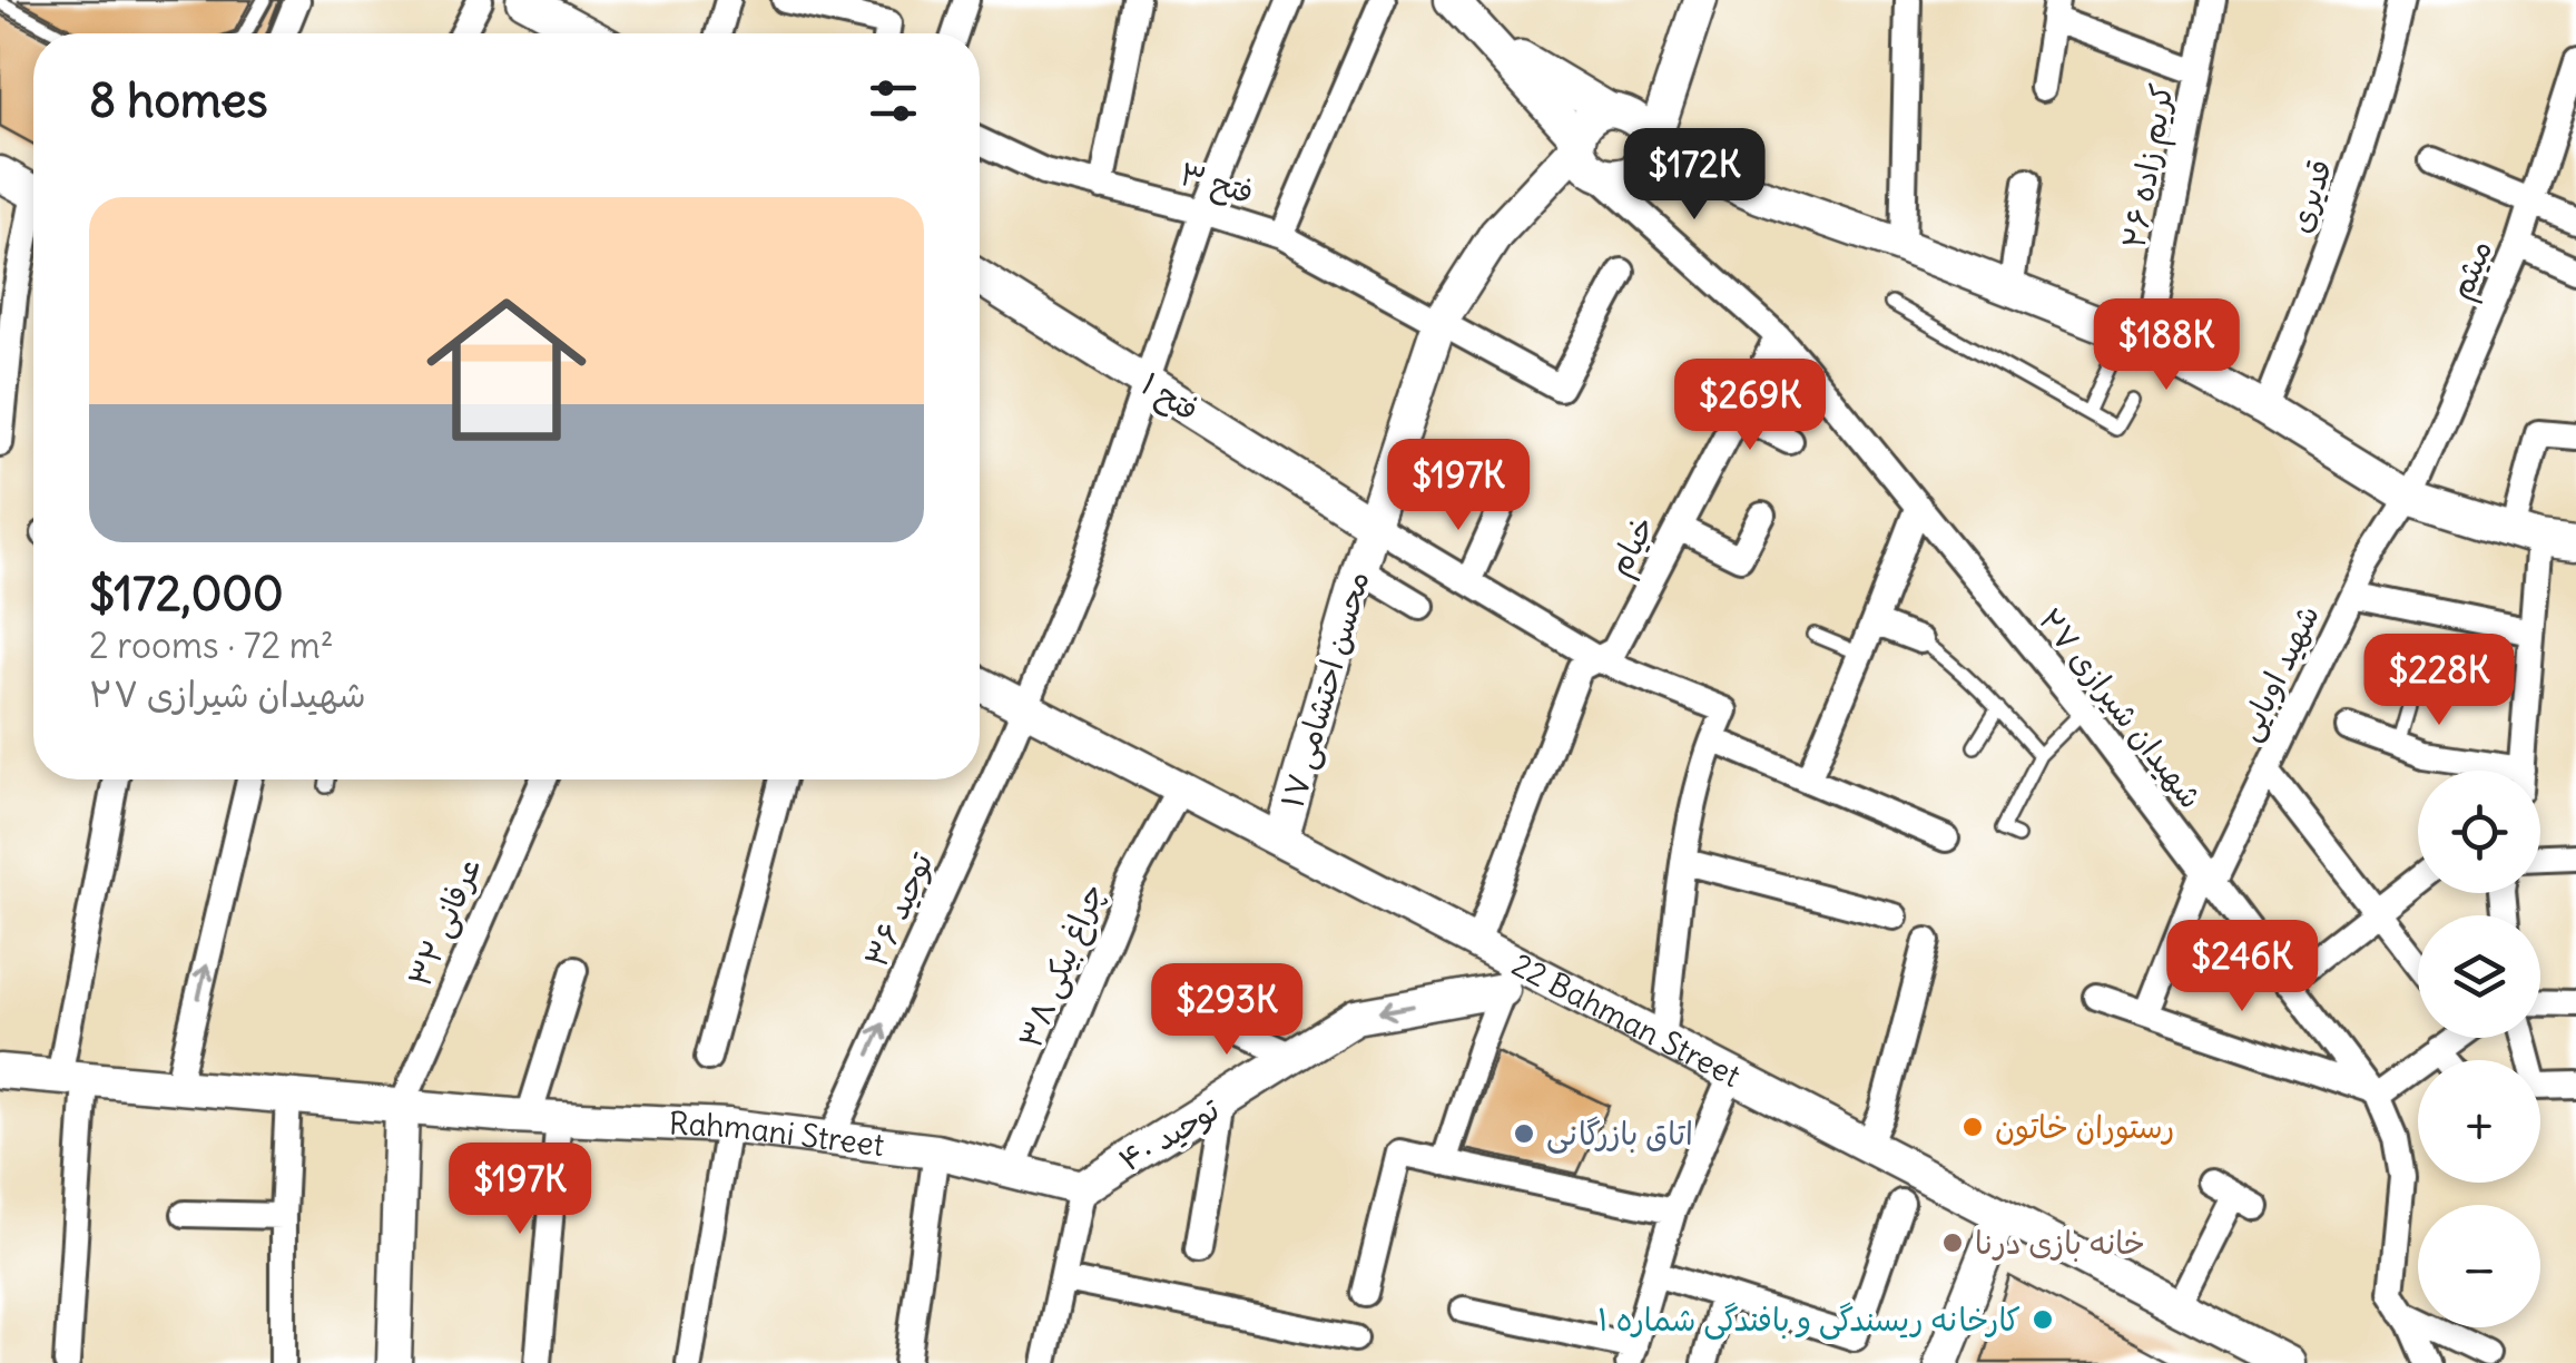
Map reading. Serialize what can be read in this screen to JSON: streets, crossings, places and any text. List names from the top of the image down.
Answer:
{
  "streets": {
    "street": [
      "کریم زاده ۲۶",
      "فتح ۳",
      "قدیری",
      "میثم",
      "فتح ۱",
      "خیام",
      "شهید اوبایی",
      "محسن احتشامی ۱۷",
      "شهیدان شیرازی ۲۷",
      "توحید ۳۶",
      "عرفانی ۳۲",
      "چراغ بیکی ۳۸",
      "22 Bahman Street",
      "Rahmani Street",
      "توحید ۴۰"
    ]
  },
  "crossings": [
    ["فتح ۳", "محسن احتشامی ۱۷"],
    ["فتح ۳", "توحید ۳۶"],
    ["میثم", "شهید اوبایی"],
    ["فتح ۱", "محسن احتشامی ۱۷"],
    ["فتح ۱", "توحید ۳۶"],
    ["خیام", "شهیدان شیرازی ۲۷"],
    ["خیام", "22 Bahman Street"],
    ["شهید اوبایی", "شهیدان شیرازی ۲۷"],
    ["محسن احتشامی ۱۷", "شهیدان شیرازی ۲۷"],
    ["محسن احتشامی ۱۷", "22 Bahman Street"],
    ["توحید ۳۶", "22 Bahman Street"],
    ["توحید ۳۶", "Rahmani Street"],
    ["عرفانی ۳۲", "Rahmani Street"],
    ["چراغ بیکی ۳۸", "22 Bahman Street"],
    ["چراغ بیکی ۳۸", "Rahmani Street"],
    ["22 Bahman Street", "توحید ۴۰"],
    ["Rahmani Street", "توحید ۴۰"]
  ],
  "one_way": ["توحید ۴۰"],
  "places": [
    "رستوران خاتون",
    "اتاق بازرگانی",
    "خانه بازی درنا",
    "کارخانه ریسندگی و بافندگی شماره ۱"
  ],
  "page": {
    "heading": "8 homes",
    "price": [
      "$172K",
      "$188K",
      "$269K",
      "$197K",
      "$228K",
      "$246K",
      "$293K",
      "$197K"
    ],
    "list": [
      {
        "name": "$172,000",
        "note": "2 rooms · 72 m² · شهیدان شیرازی ۲۷"
      }
    ],
    "map_buttons": ["+", "−"]
  }
}
